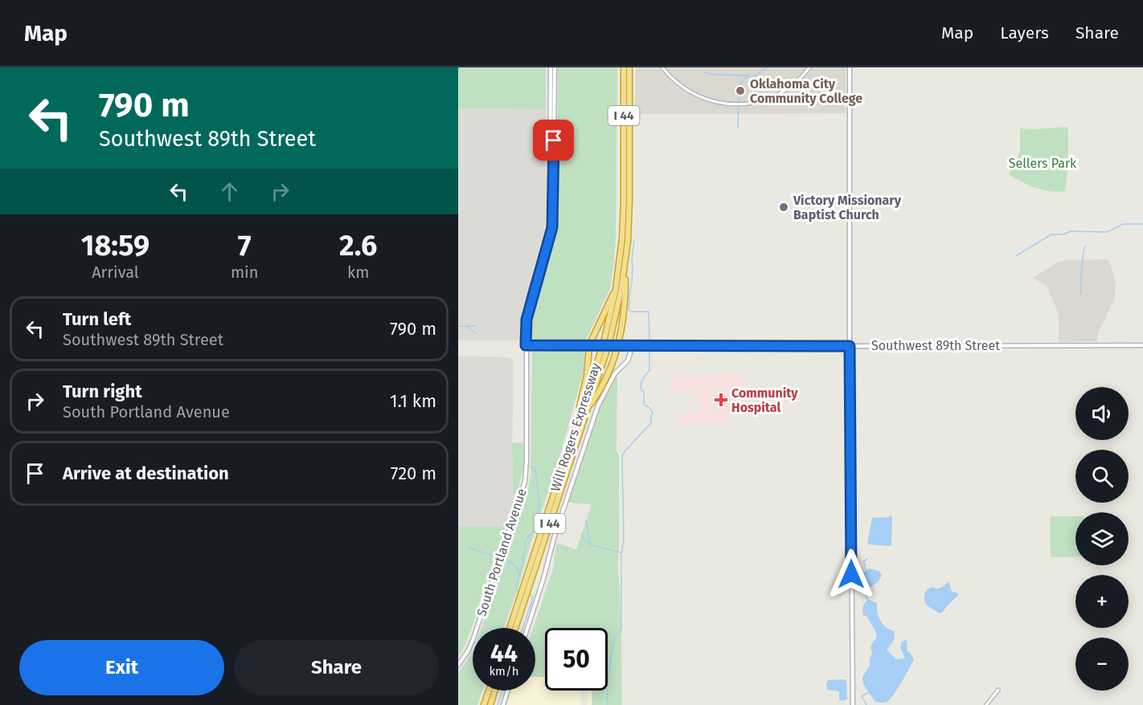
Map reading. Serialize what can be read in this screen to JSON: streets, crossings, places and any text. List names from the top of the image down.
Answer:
{
  "streets": {
    "highway": ["I 44", "Will Rogers Expressway"],
    "main road": ["Southwest 89th Street", "South Portland Avenue"]
  },
  "crossings": [
    ["Southwest 89th Street", "South Portland Avenue"]
  ],
  "parks": ["Sellers Park"],
  "places": {
    "other": ["Oklahoma City Community College", "Victory Missionary Baptist Church"],
    "health": ["Community Hospital"]
  },
  "page": {
    "header": "Map",
    "nav": ["Map", "Layers", "Share"],
    "turn": ["790 m", "Southwest 89th Street"],
    "eta": [
      "18:59",
      "Arrival",
      "7",
      "min",
      "2.6",
      "km"
    ],
    "list": [
      {
        "name": "Turn left",
        "note": "Southwest 89th Street",
        "value": "790 m"
      },
      {
        "name": "Turn right",
        "note": "South Portland Avenue",
        "value": "1.1 km"
      },
      {
        "name": "Arrive at destination",
        "value": "720 m"
      }
    ],
    "map_buttons": ["+", "−"],
    "speed": "44 km/h",
    "limit": "50",
    "buttons": ["Exit", "Share"]
  }
}
